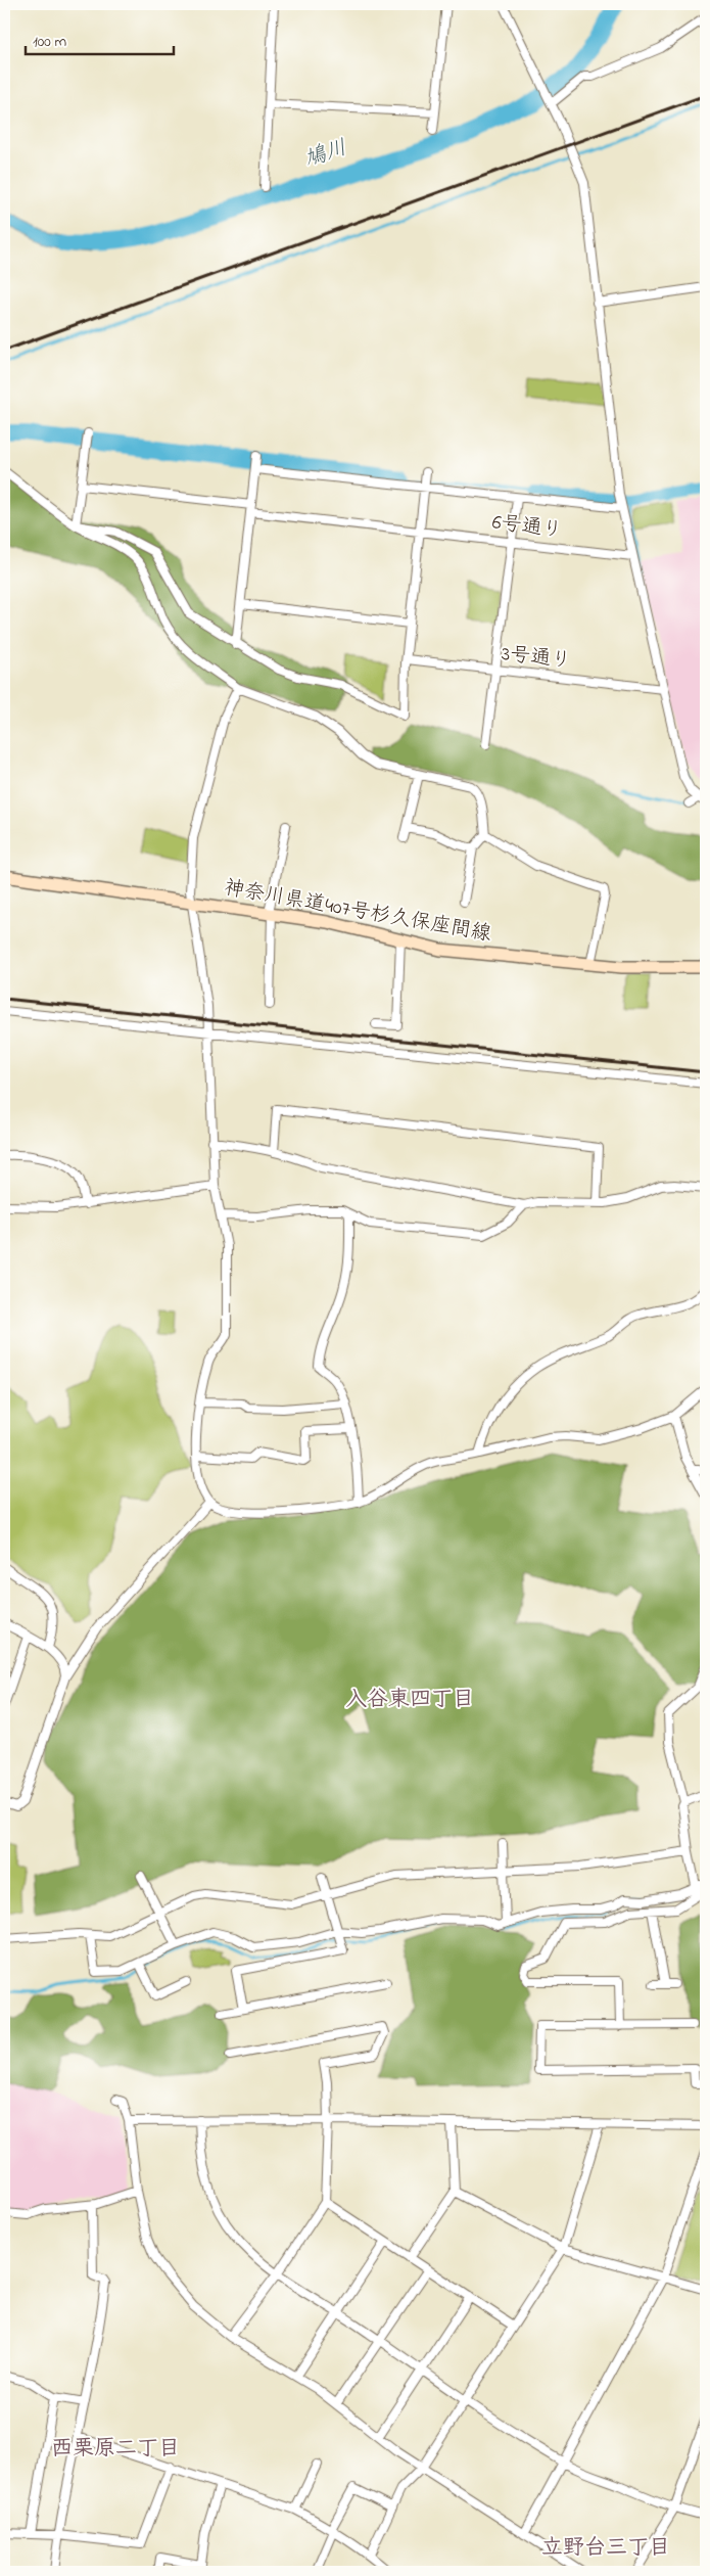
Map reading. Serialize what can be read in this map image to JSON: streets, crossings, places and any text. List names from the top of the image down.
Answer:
{
  "streets": {
    "main road": ["神奈川県道407号杉久保座間線"],
    "street": ["6号通り", "3号通り"]
  },
  "districts": ["入谷東四丁目", "西栗原二丁目", "立野台三丁目"],
  "water": ["鳩川"],
  "scale_bar": "100 m"
}
